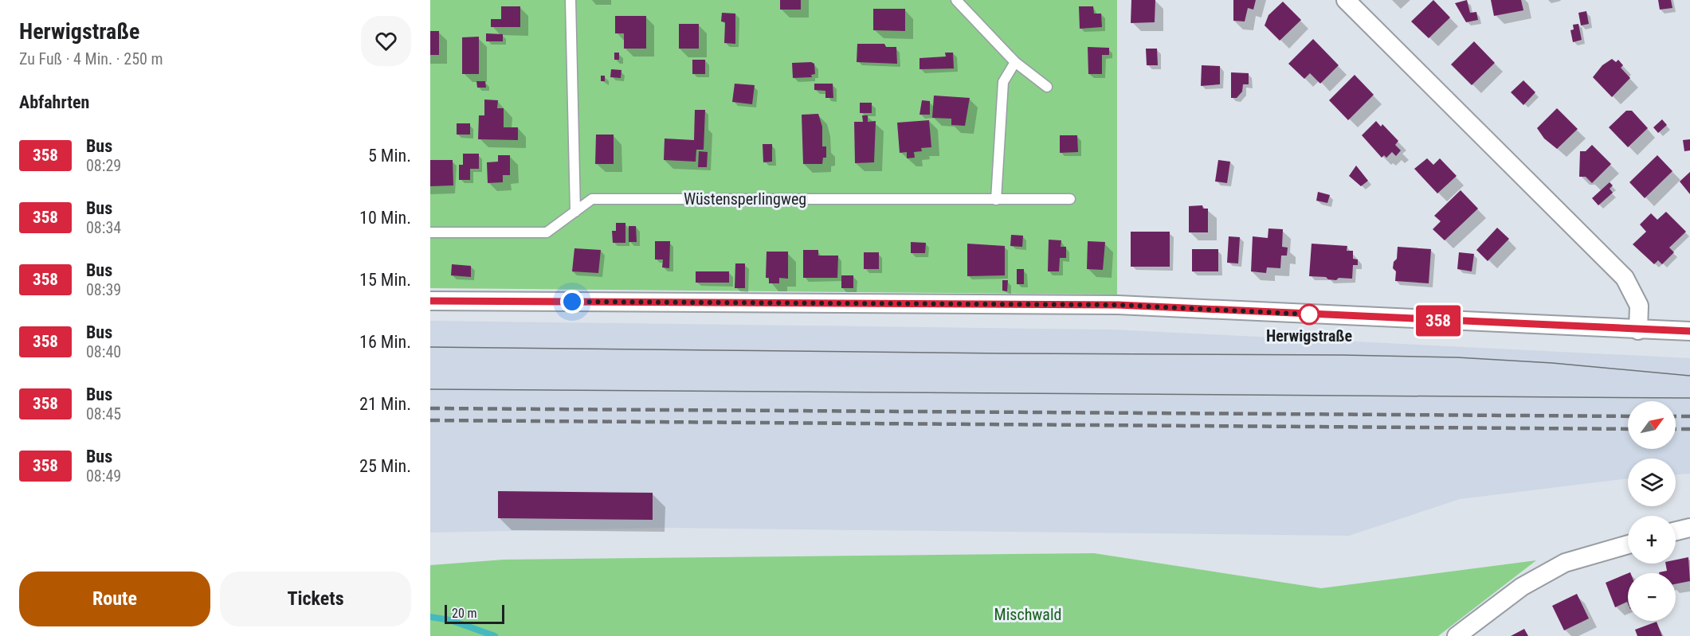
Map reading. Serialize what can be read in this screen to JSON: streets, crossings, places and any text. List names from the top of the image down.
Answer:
{
  "streets": {
    "lane": ["Wüstensperlingweg"]
  },
  "parks": ["Mischwald"],
  "places": ["Herwigstraße"],
  "lines": ["bus line 358"],
  "scale_bar": "20 m",
  "north": "top right",
  "page": {
    "heading": [
      ["Herwigstraße", "Zu Fuß · 4 Min. · 250 m"],
      "Abfahrten"
    ],
    "on_map": "358",
    "list": [
      {
        "mark": "358",
        "name": "Bus",
        "note": "08:29",
        "value": "5 Min."
      },
      {
        "mark": "358",
        "name": "Bus",
        "note": "08:34",
        "value": "10 Min."
      },
      {
        "mark": "358",
        "name": "Bus",
        "note": "08:39",
        "value": "15 Min."
      },
      {
        "mark": "358",
        "name": "Bus",
        "note": "08:40",
        "value": "16 Min."
      },
      {
        "mark": "358",
        "name": "Bus",
        "note": "08:45",
        "value": "21 Min."
      },
      {
        "mark": "358",
        "name": "Bus",
        "note": "08:49",
        "value": "25 Min."
      }
    ],
    "map_buttons": ["+", "−"],
    "buttons": ["Route", "Tickets"],
    "scale": "20 m"
  }
}
